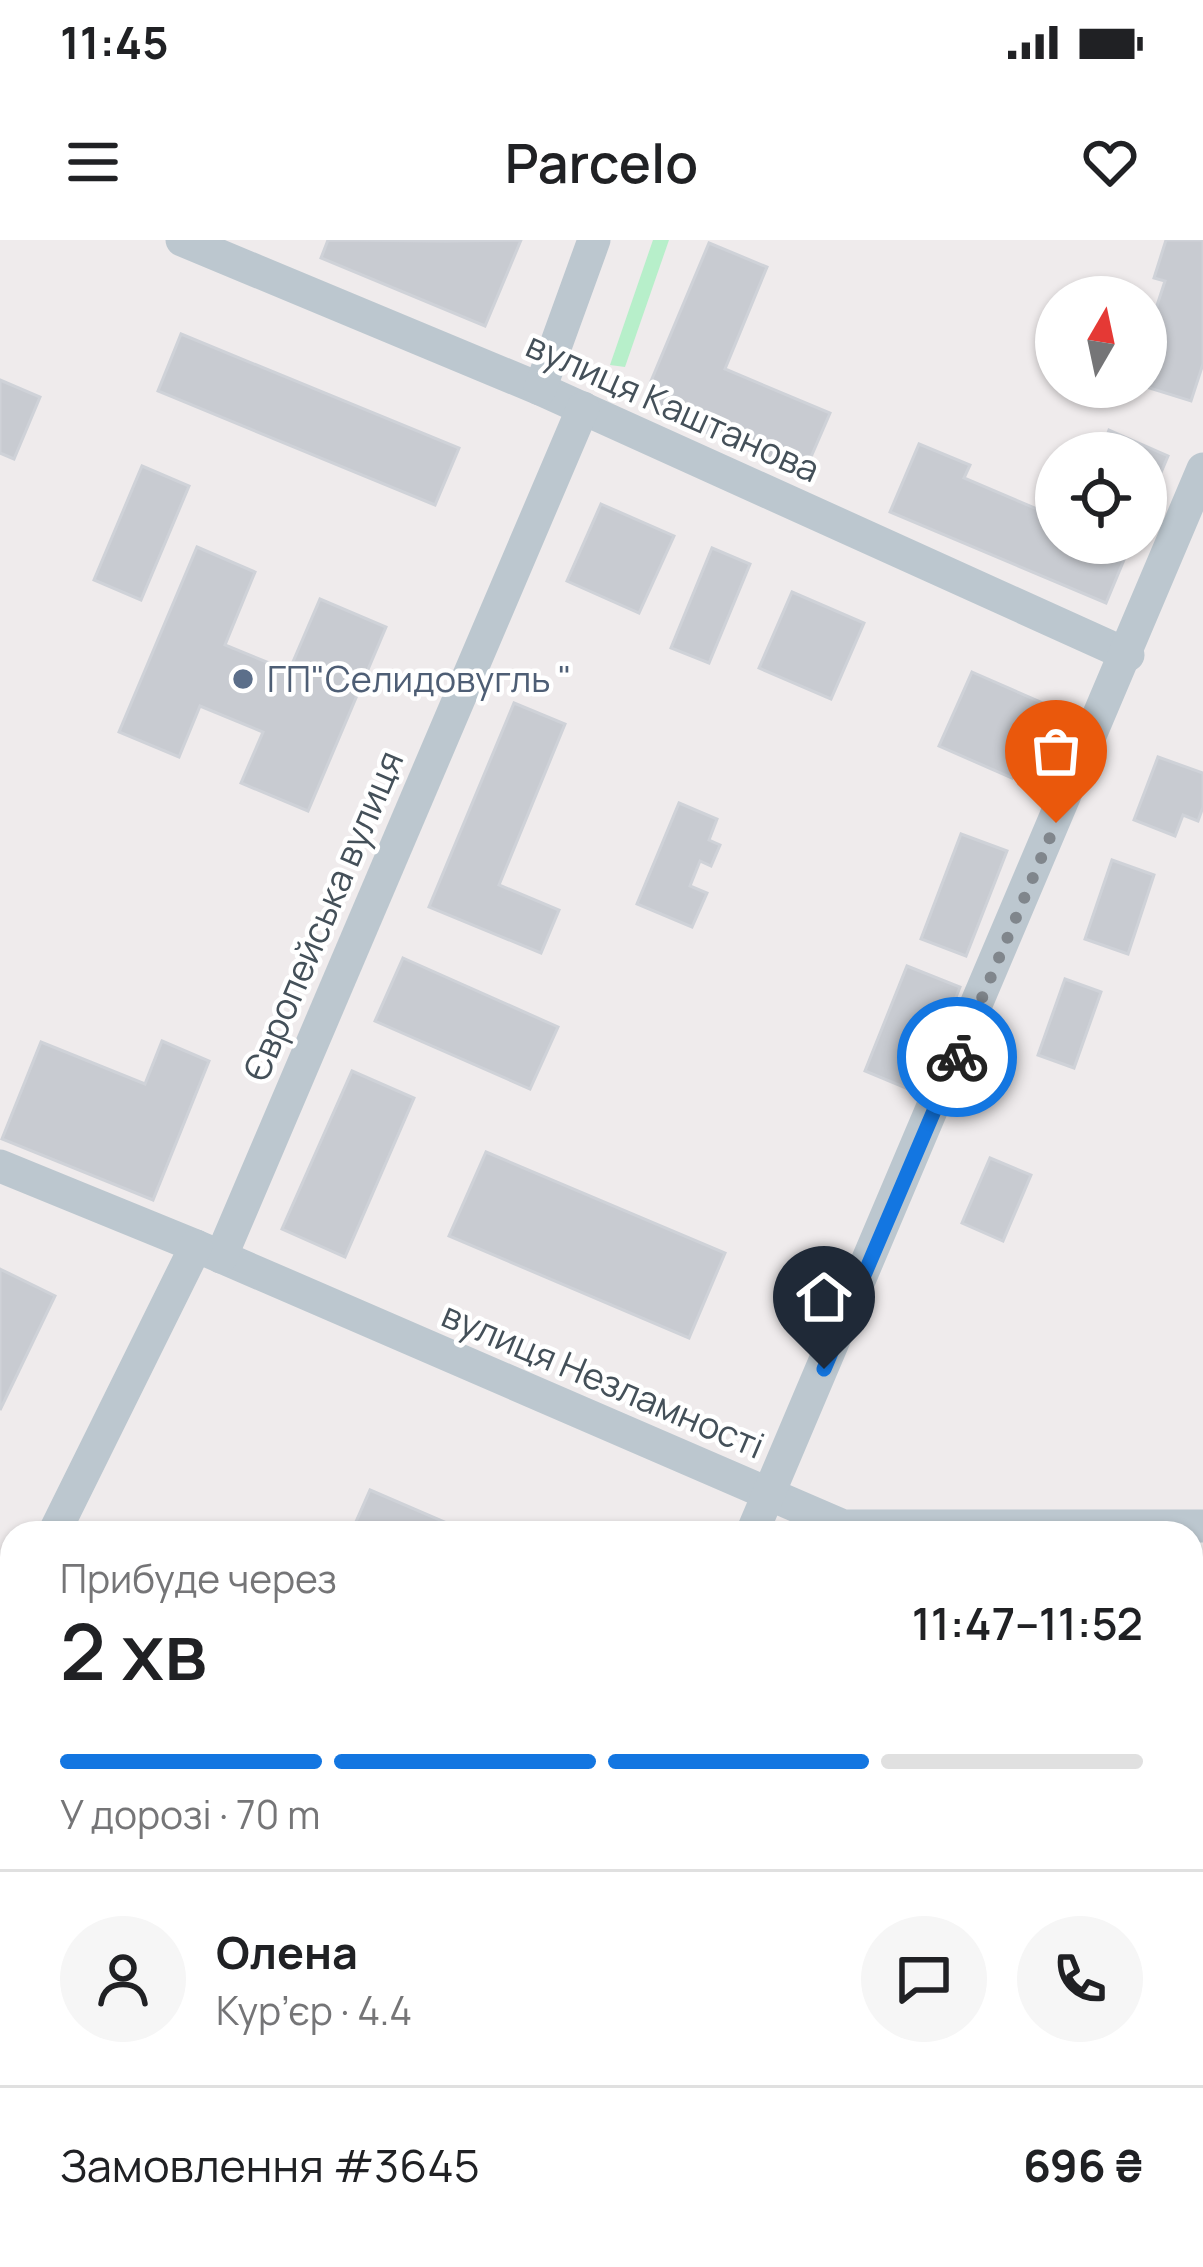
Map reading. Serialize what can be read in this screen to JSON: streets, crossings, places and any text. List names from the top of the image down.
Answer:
{
  "streets": {
    "street": ["вулиця Каштанова", "Європейська вулиця", "вулиця Незламності"]
  },
  "crossings": [
    ["вулиця Каштанова", "Європейська вулиця"],
    ["Європейська вулиця", "вулиця Незламності"]
  ],
  "places": ["ГП\"Селидовугль \""],
  "north": "top",
  "page": {
    "status": "11:45",
    "header": "Parcelo",
    "heading": ["2 хв", "Прибуде через", "11:47–11:52"],
    "panel": [
      "Олена",
      "Кур’єр · 4.4",
      "Замовлення #3645",
      "696 ₴"
    ],
    "bar": "У дорозі · 70 m"
  }
}
